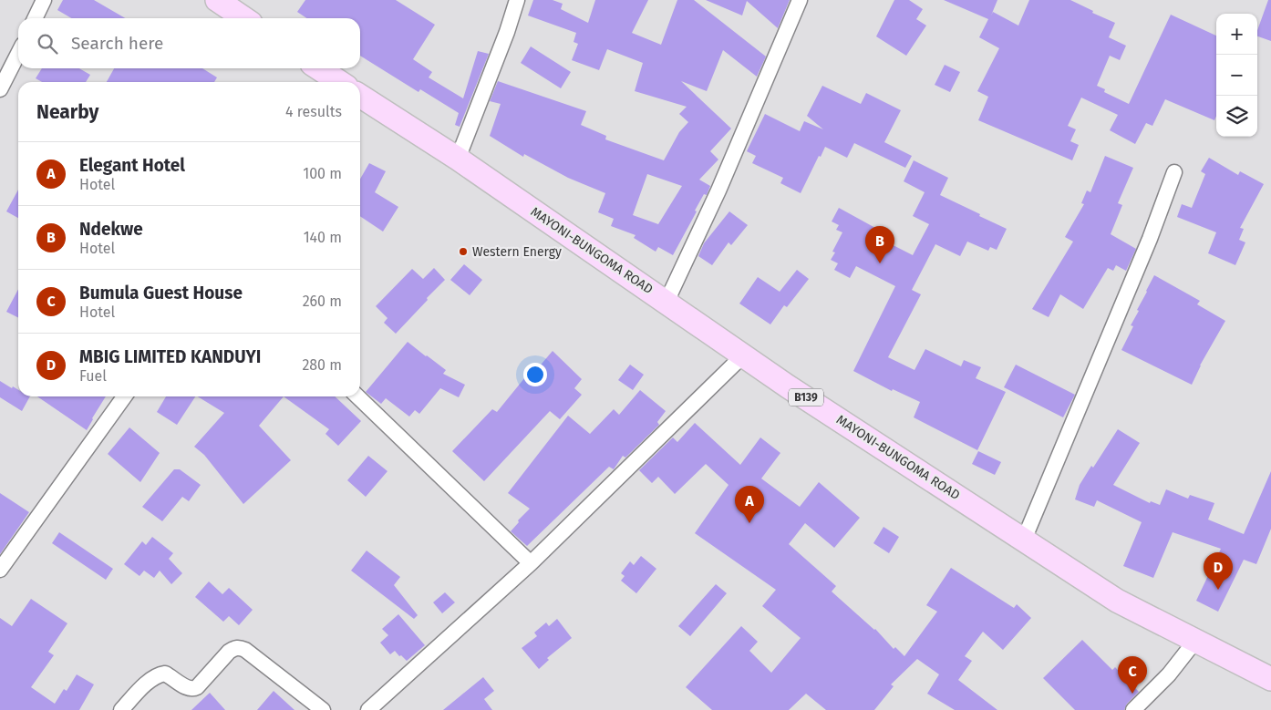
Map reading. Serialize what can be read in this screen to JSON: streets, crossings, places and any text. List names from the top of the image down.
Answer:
{
  "streets": {
    "main road": ["MAYONI-BUNGOMA ROAD", "B139"]
  },
  "places": ["Western Energy"],
  "page": {
    "map_buttons": ["+", "−"],
    "search": "Search here",
    "heading": ["Nearby", "4 results"],
    "list": [
      {
        "mark": "A",
        "name": "Elegant Hotel",
        "note": "Hotel",
        "value": "100 m"
      },
      {
        "mark": "B",
        "name": "Ndekwe",
        "note": "Hotel",
        "value": "140 m"
      },
      {
        "mark": "C",
        "name": "Bumula Guest House",
        "note": "Hotel",
        "value": "260 m"
      },
      {
        "mark": "D",
        "name": "MBIG LIMITED KANDUYI",
        "note": "Fuel",
        "value": "280 m"
      }
    ],
    "pins": [
      "B",
      "A",
      "D",
      "C"
    ]
  }
}
